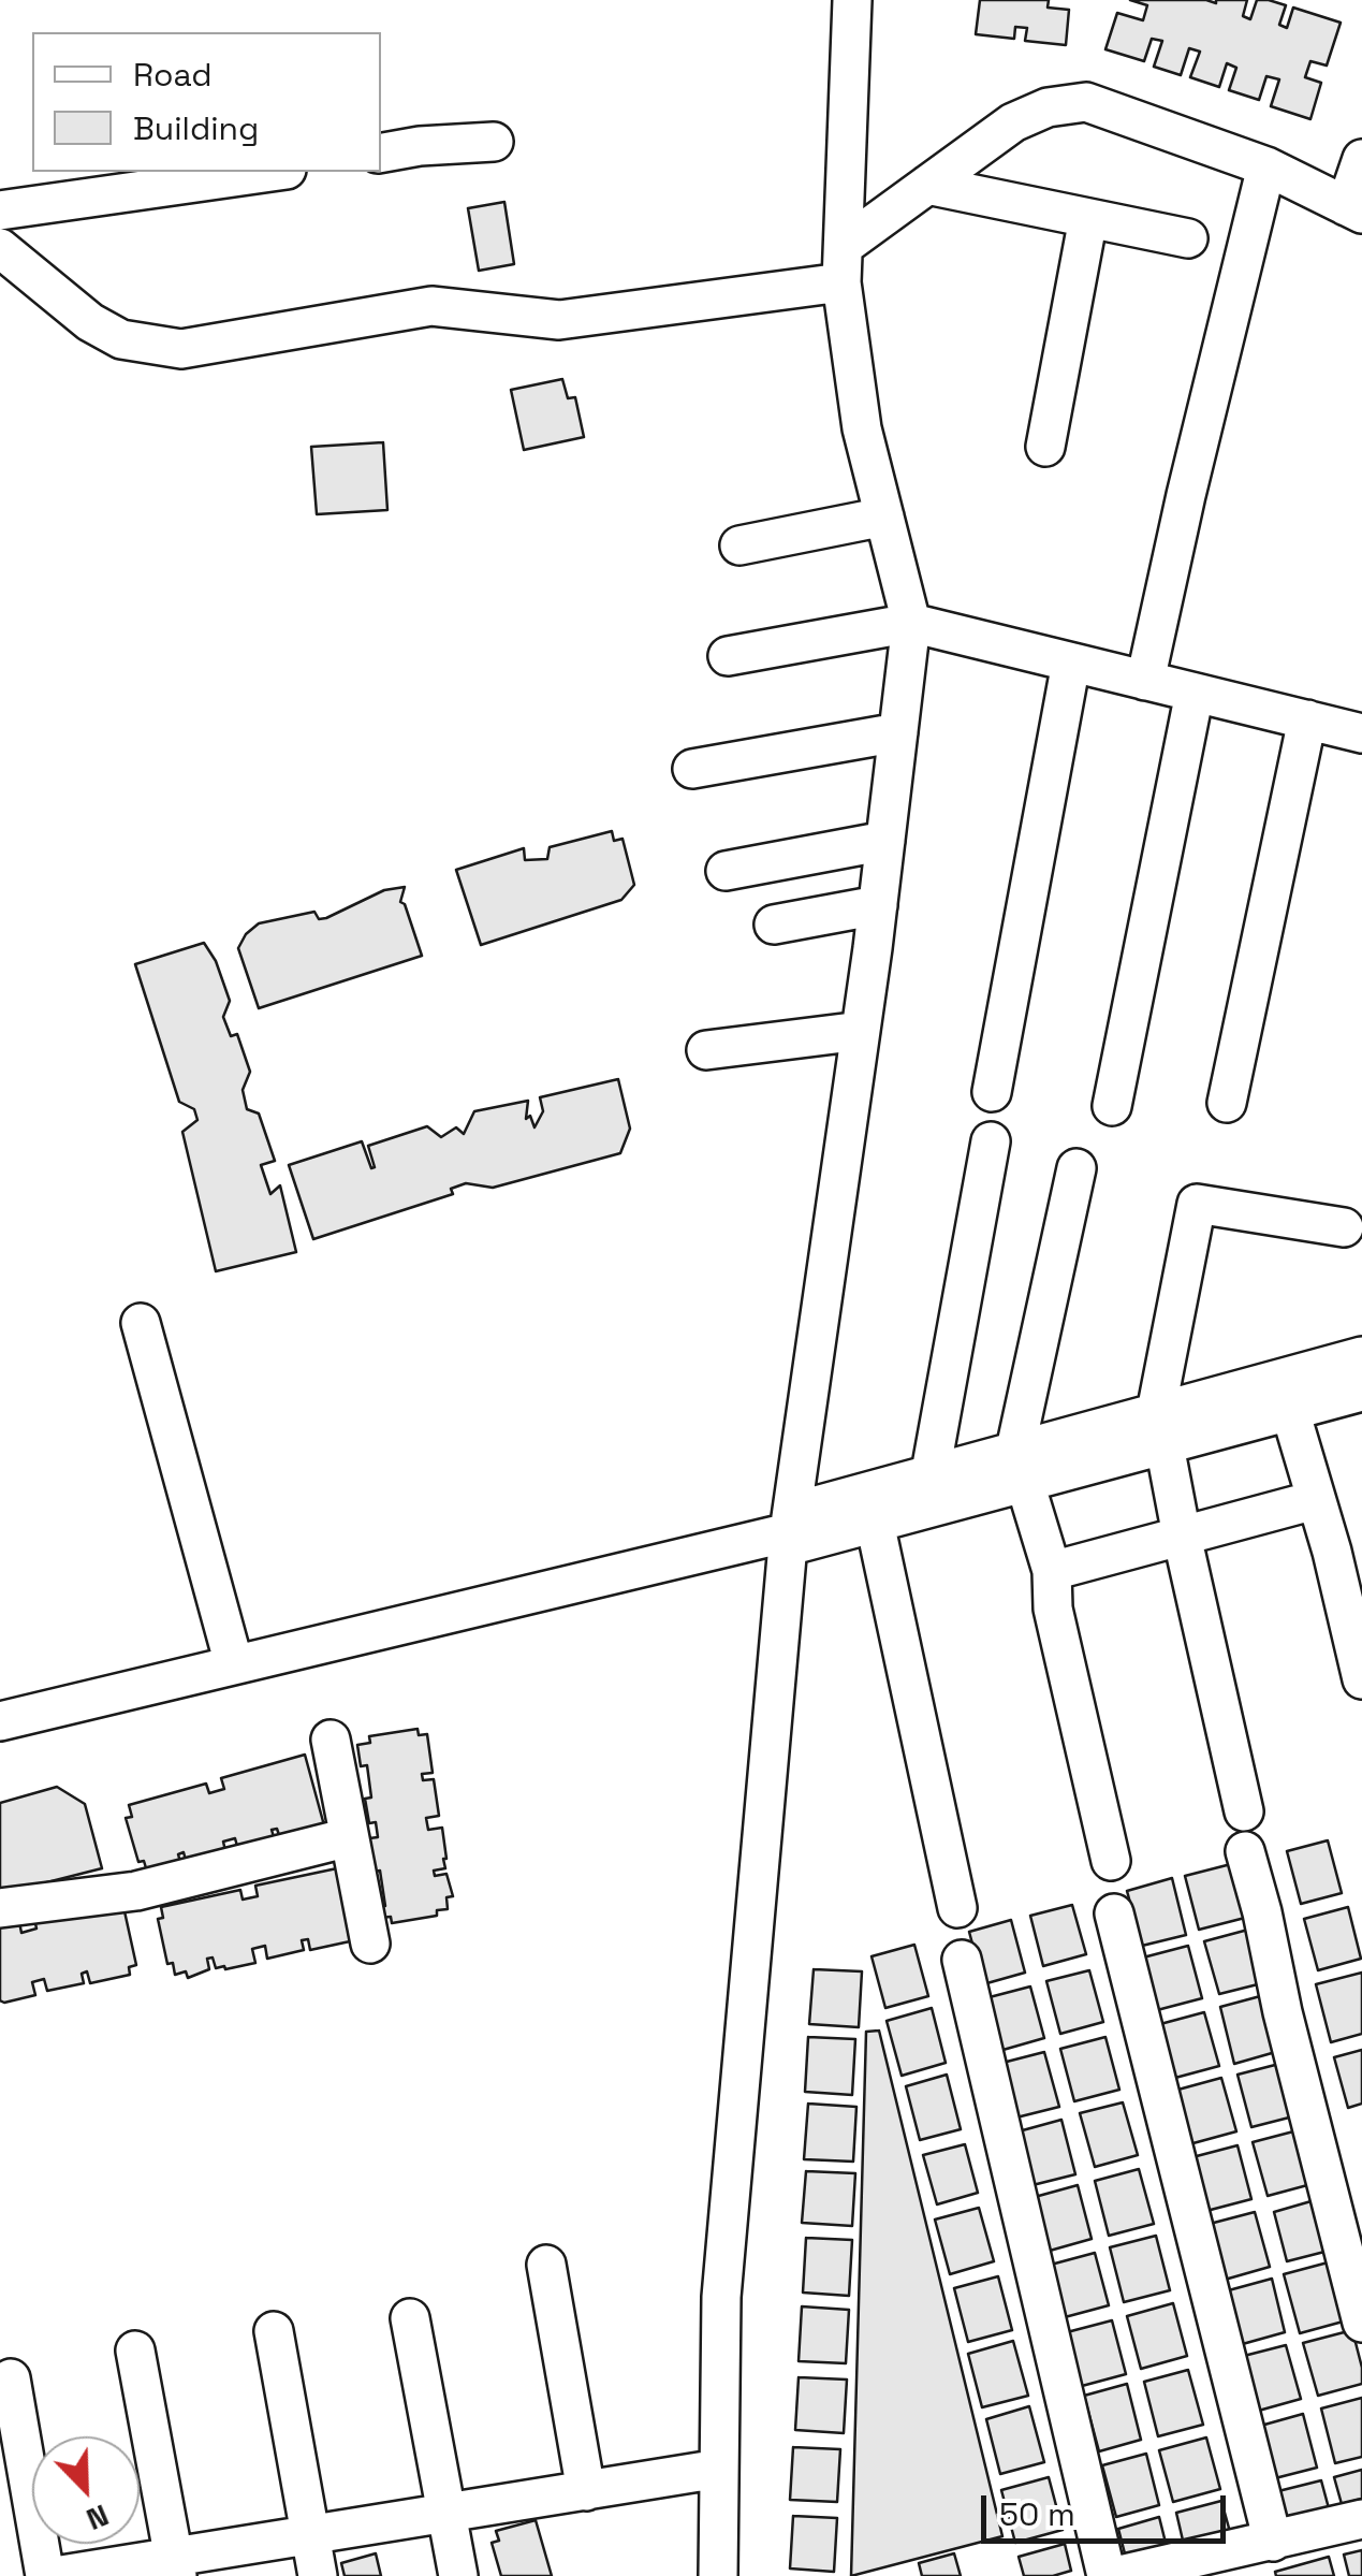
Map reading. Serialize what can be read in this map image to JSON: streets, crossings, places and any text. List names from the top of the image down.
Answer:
{
  "legend": ["Road", "Building"],
  "scale_bar": "50 m",
  "north": "bottom right"
}
